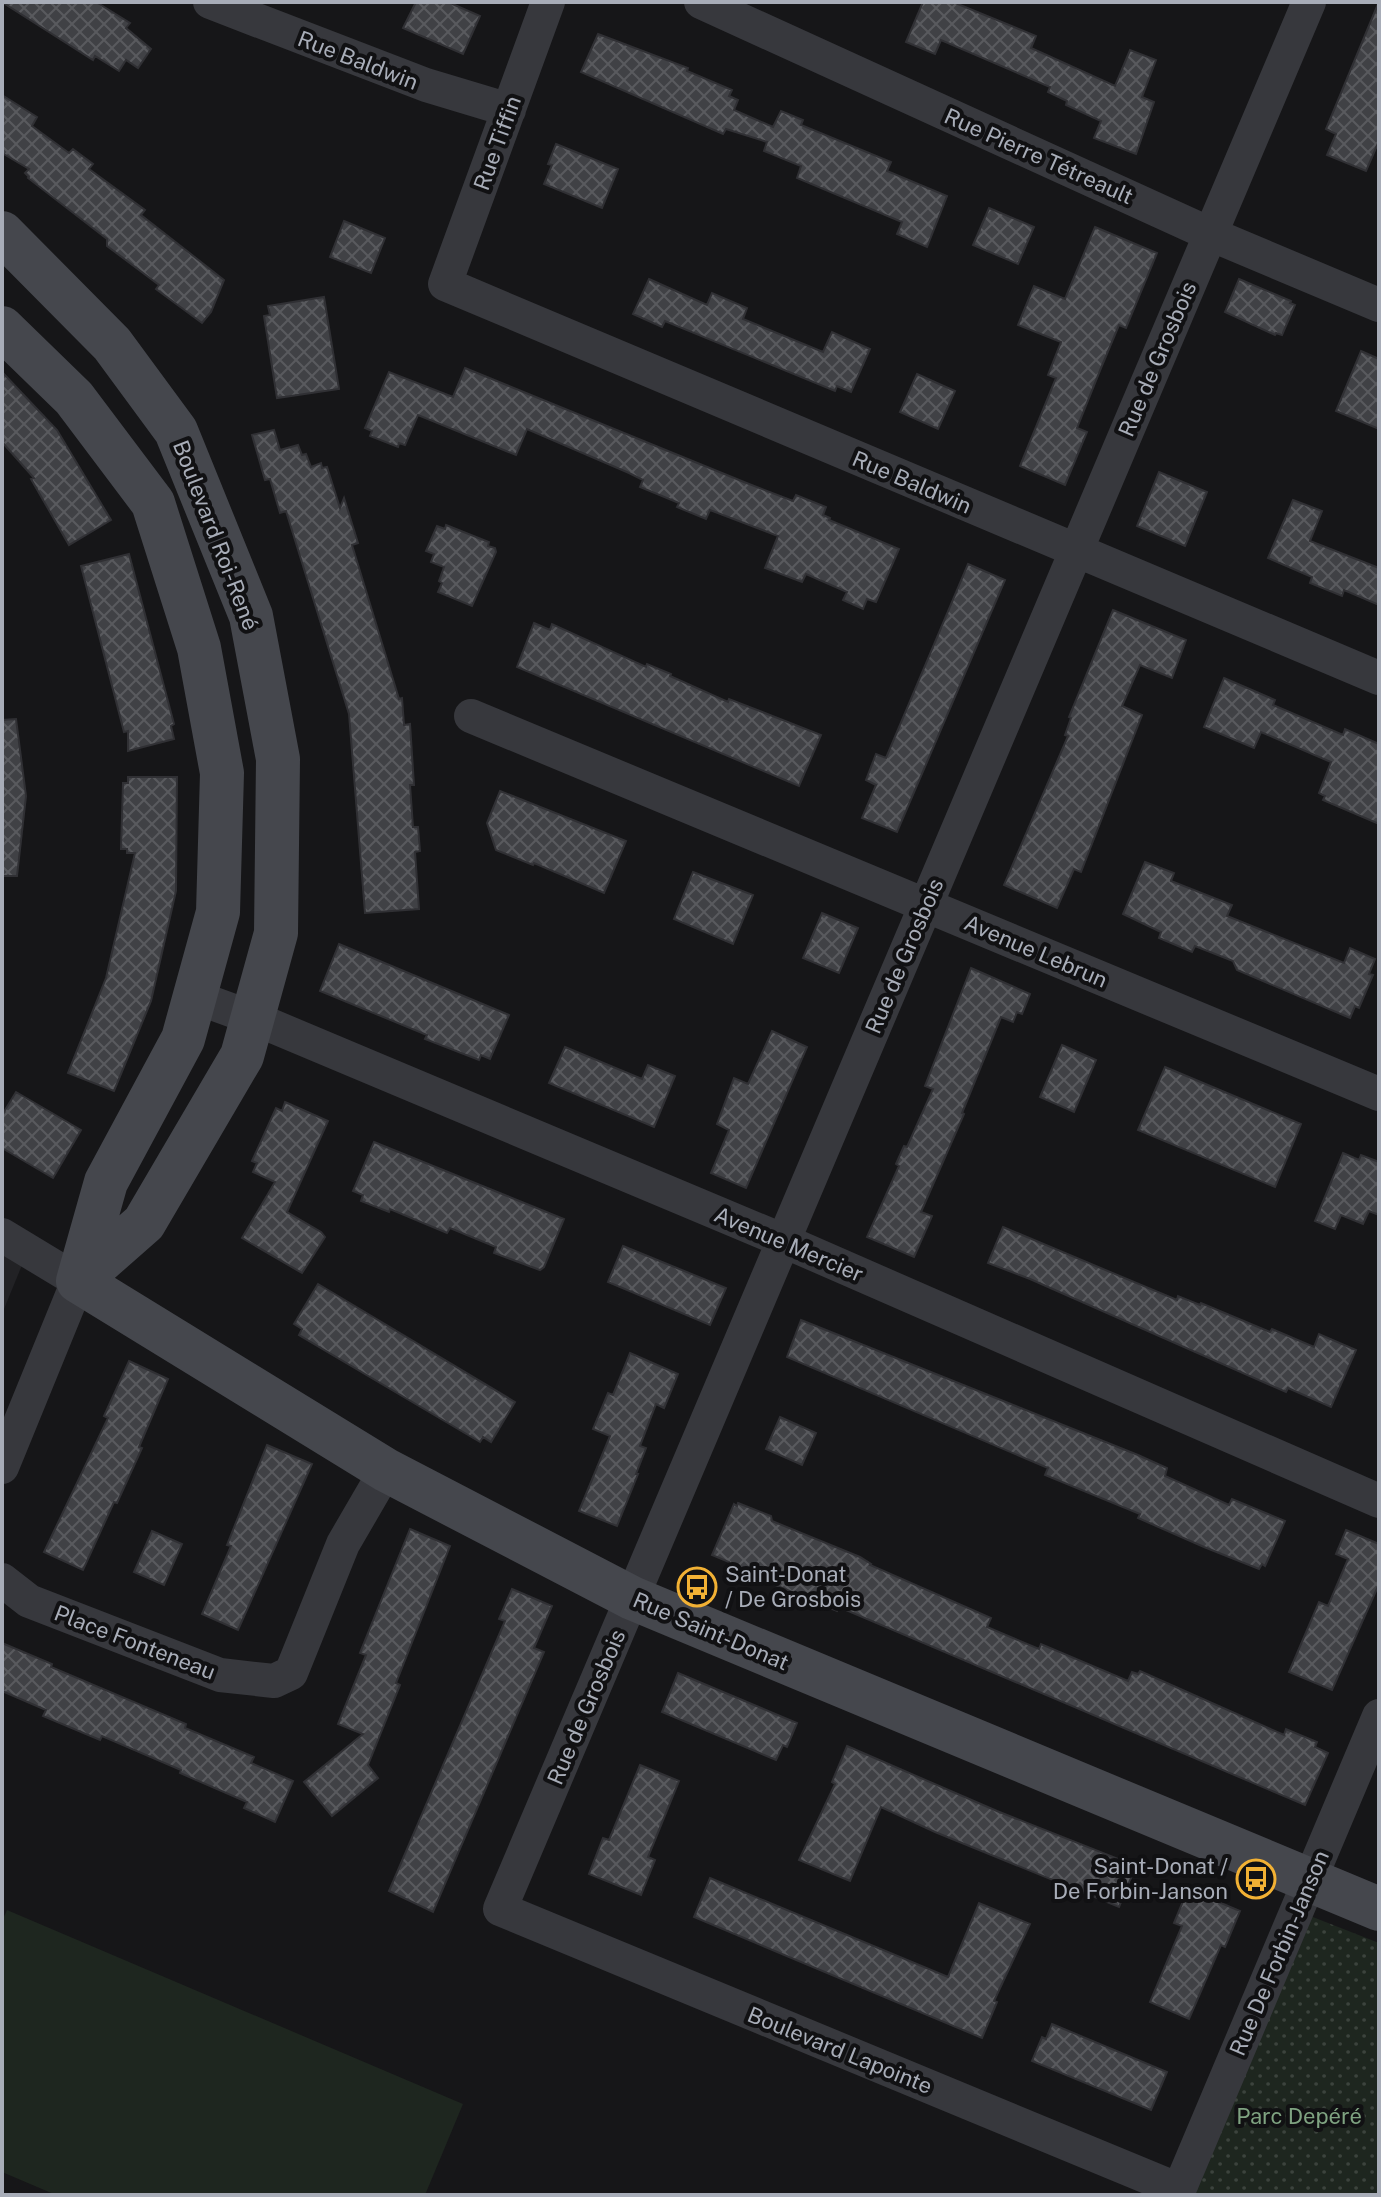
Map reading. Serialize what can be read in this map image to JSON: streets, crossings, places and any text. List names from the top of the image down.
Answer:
{
  "streets": {
    "street": [
      "Rue Baldwin",
      "Rue Tiffin",
      "Rue Pierre Tétreault",
      "Rue de Grosbois",
      "Boulevard Roi-René",
      "Avenue Lebrun",
      "Avenue Mercier",
      "Rue Saint-Donat",
      "Place Fonteneau",
      "Rue De Forbin-Janson",
      "Boulevard Lapointe"
    ]
  },
  "crossings": [
    ["Rue Baldwin", "Rue Tiffin"],
    ["Rue Baldwin", "Rue de Grosbois"],
    ["Rue Pierre Tétreault", "Rue de Grosbois"],
    ["Rue de Grosbois", "Avenue Lebrun"],
    ["Rue de Grosbois", "Avenue Mercier"],
    ["Rue de Grosbois", "Rue Saint-Donat"],
    ["Rue de Grosbois", "Boulevard Lapointe"],
    ["Boulevard Roi-René", "Avenue Mercier"],
    ["Boulevard Roi-René", "Rue Saint-Donat"],
    ["Rue Saint-Donat", "Place Fonteneau"],
    ["Rue Saint-Donat", "Rue De Forbin-Janson"],
    ["Rue De Forbin-Janson", "Boulevard Lapointe"]
  ],
  "parks": ["Parc Depéré"],
  "places": {
    "bus stop": ["Saint-Donat / De Grosbois", "Saint-Donat / De Forbin-Janson"]
  }
}
